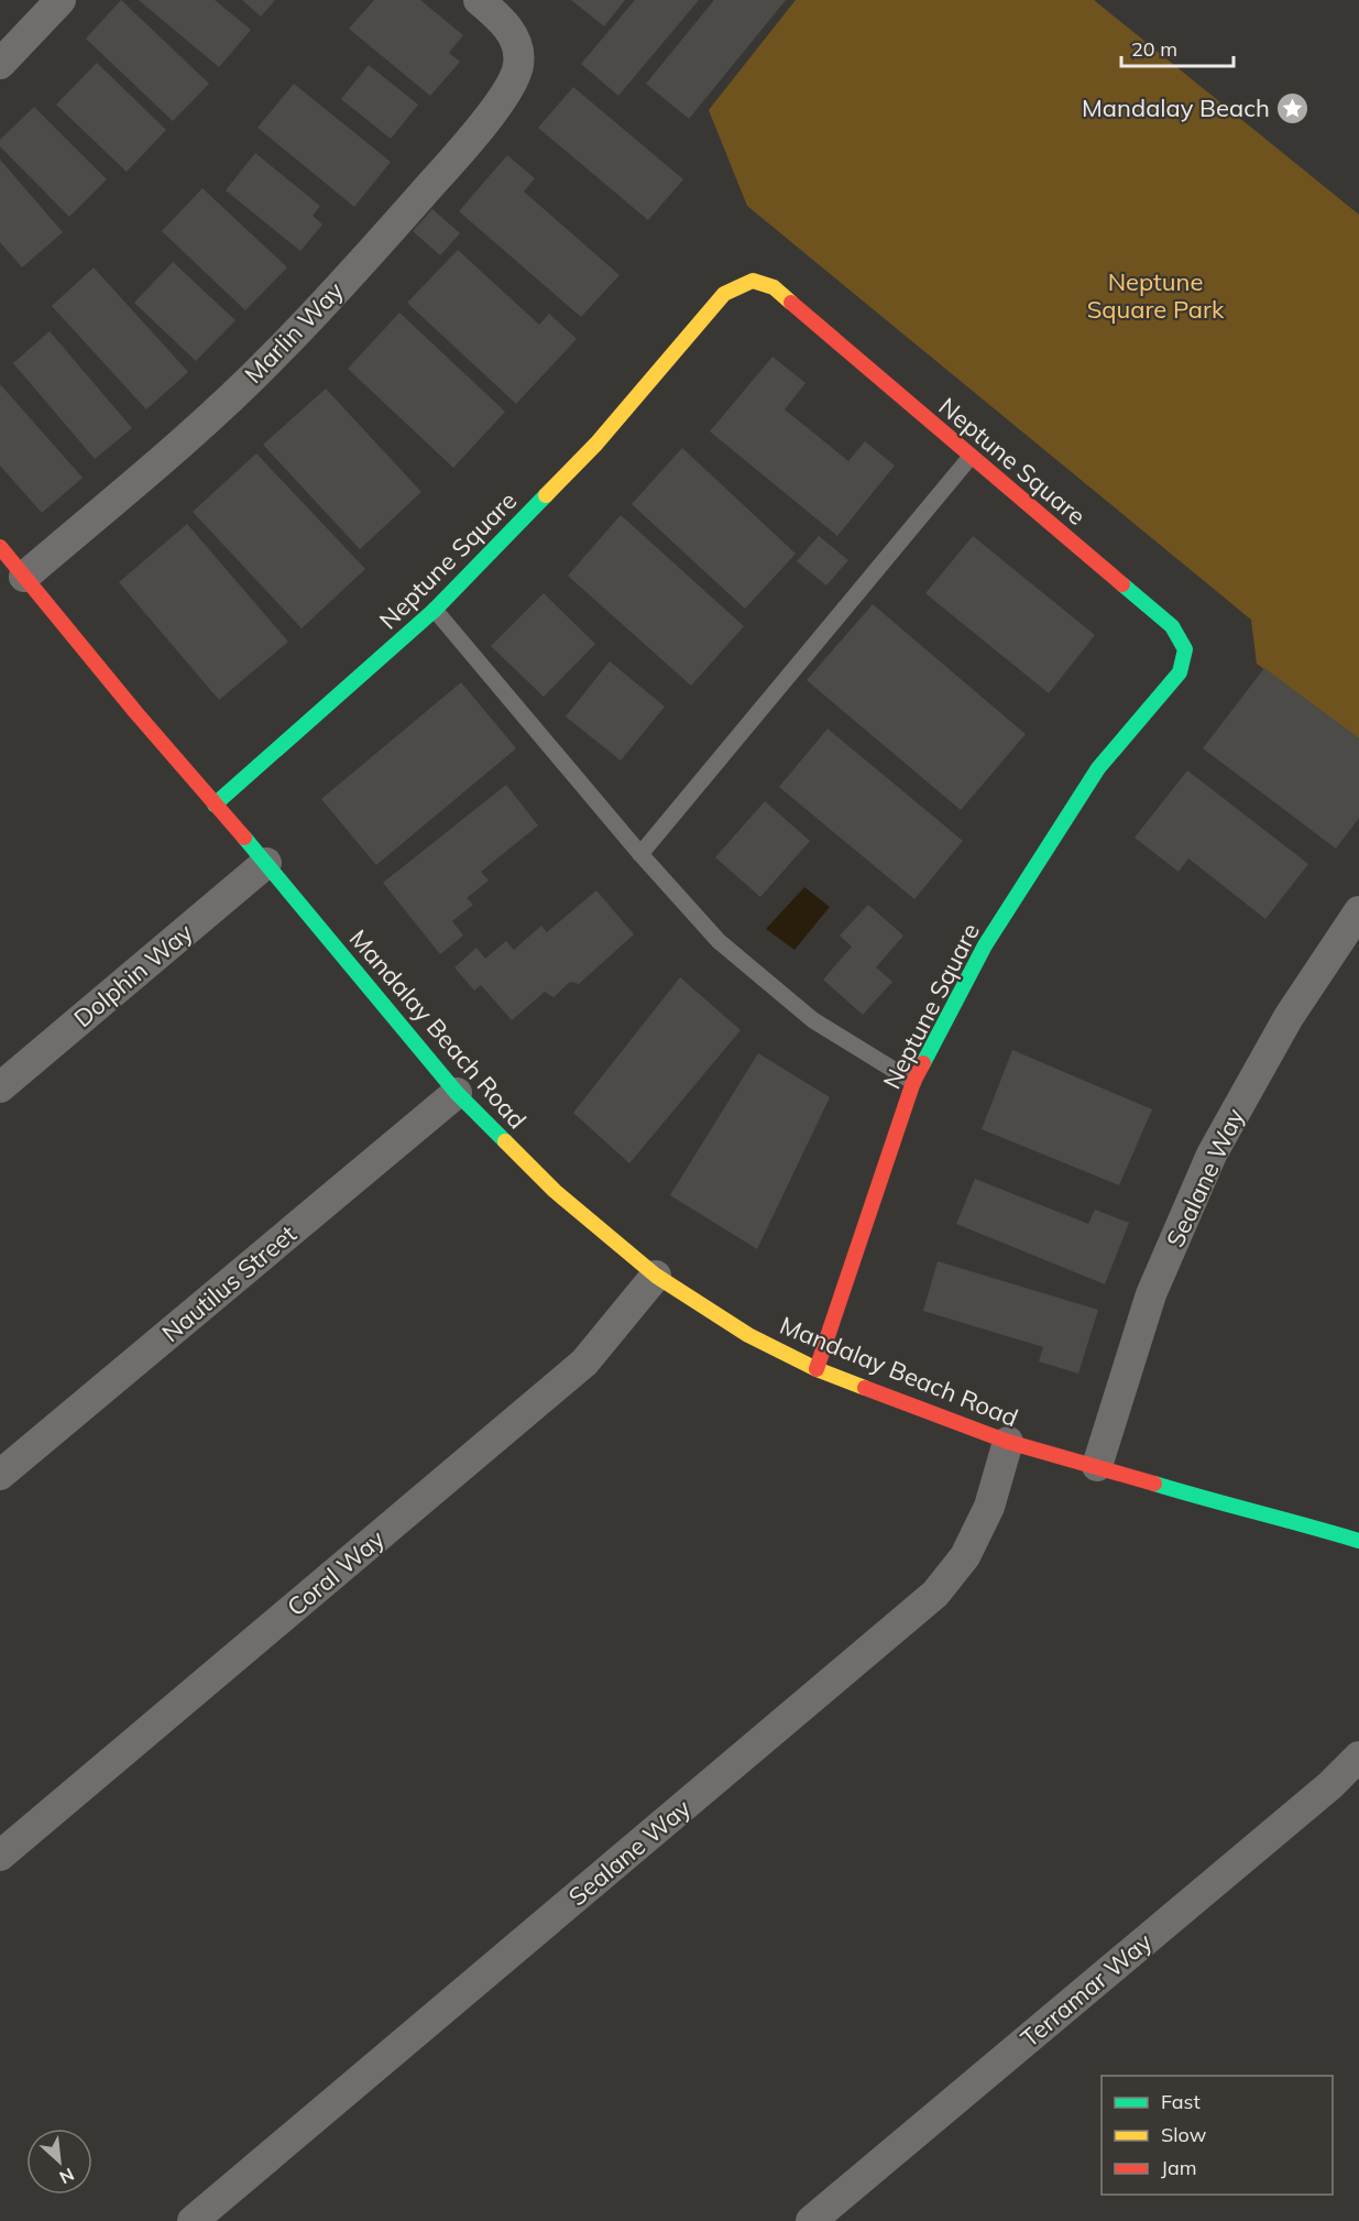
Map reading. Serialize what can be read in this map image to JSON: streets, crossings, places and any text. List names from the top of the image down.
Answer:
{
  "streets": {
    "street": [
      "Marlin Way",
      "Neptune Square",
      "Dolphin Way",
      "Mandalay Beach Road",
      "Sealane Way",
      "Nautilus Street",
      "Coral Way",
      "Terramar Way"
    ]
  },
  "crossings": [
    ["Marlin Way", "Mandalay Beach Road"],
    ["Neptune Square", "Mandalay Beach Road"],
    ["Dolphin Way", "Mandalay Beach Road"],
    ["Mandalay Beach Road", "Sealane Way"],
    ["Mandalay Beach Road", "Nautilus Street"],
    ["Mandalay Beach Road", "Coral Way"]
  ],
  "parks": ["Neptune Square Park"],
  "places": {
    "place": ["Mandalay Beach"]
  },
  "legend": ["Fast", "Slow", "Jam"],
  "scale_bar": "20 m",
  "north": "bottom right"
}
